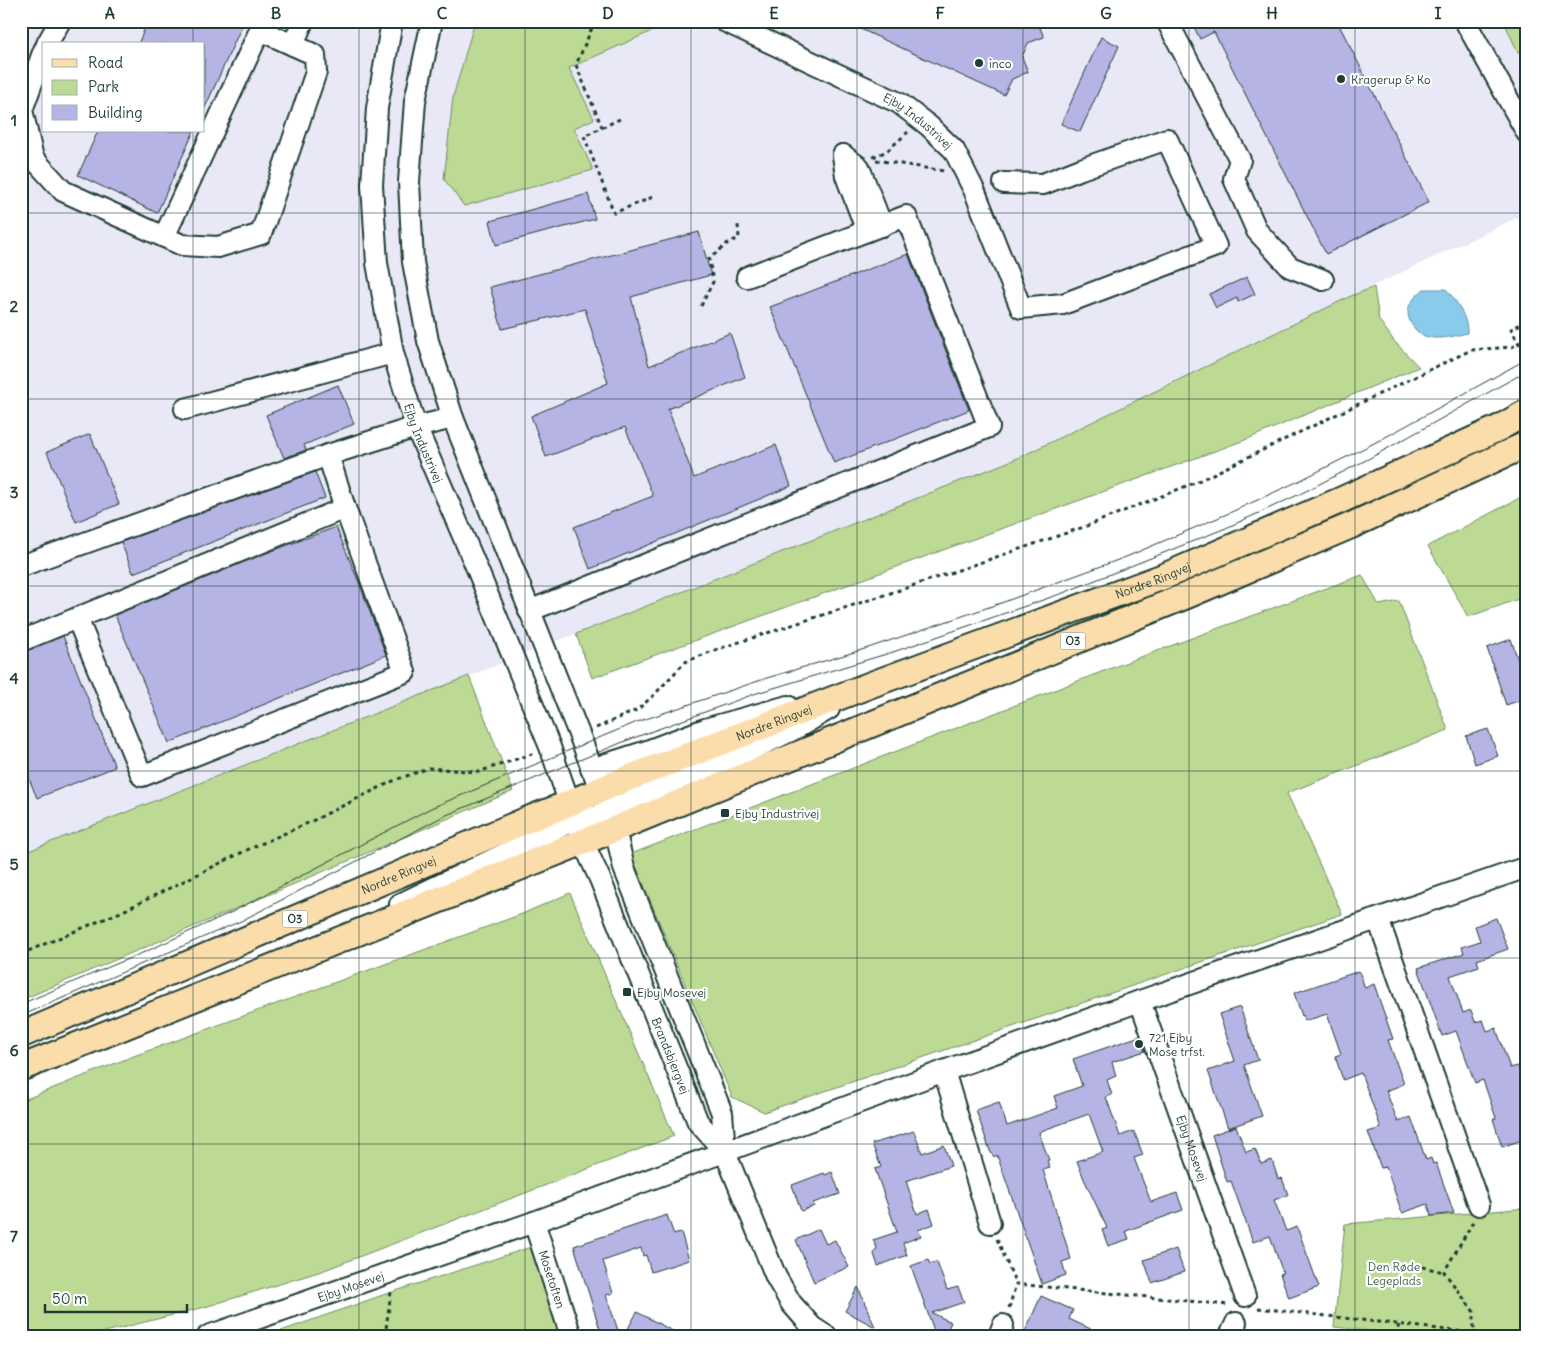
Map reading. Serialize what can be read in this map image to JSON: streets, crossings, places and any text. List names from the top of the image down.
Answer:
{
  "streets": {
    "main road": ["Nordre Ringvej", "O3"],
    "street": [
      "Ejby Industrivej",
      "Brandsbjergvej",
      "Ejby Mosevej",
      "Mosetoften"
    ]
  },
  "crossings": [
    ["Ejby Industrivej", "Nordre Ringvej"],
    ["Ejby Industrivej", "Brandsbjergvej"],
    ["Nordre Ringvej", "Brandsbjergvej"],
    ["Brandsbjergvej", "Ejby Mosevej"],
    ["Ejby Mosevej", "Mosetoften"]
  ],
  "parks": ["Den Røde Legeplads"],
  "places": {
    "other": ["inco", "Kragerup & Ko", "721 Ejby Mose trfst."],
    "transit": ["Ejby Industrivej", "Ejby Mosevej"]
  },
  "legend": ["Road", "Park", "Building"],
  "scale_bar": "50 m",
  "grid": {
    "columns": [
      "A",
      "B",
      "C",
      "D",
      "E",
      "F",
      "G",
      "H",
      "I"
    ],
    "rows": [
      "1",
      "2",
      "3",
      "4",
      "5",
      "6",
      "7"
    ]
  }
}
